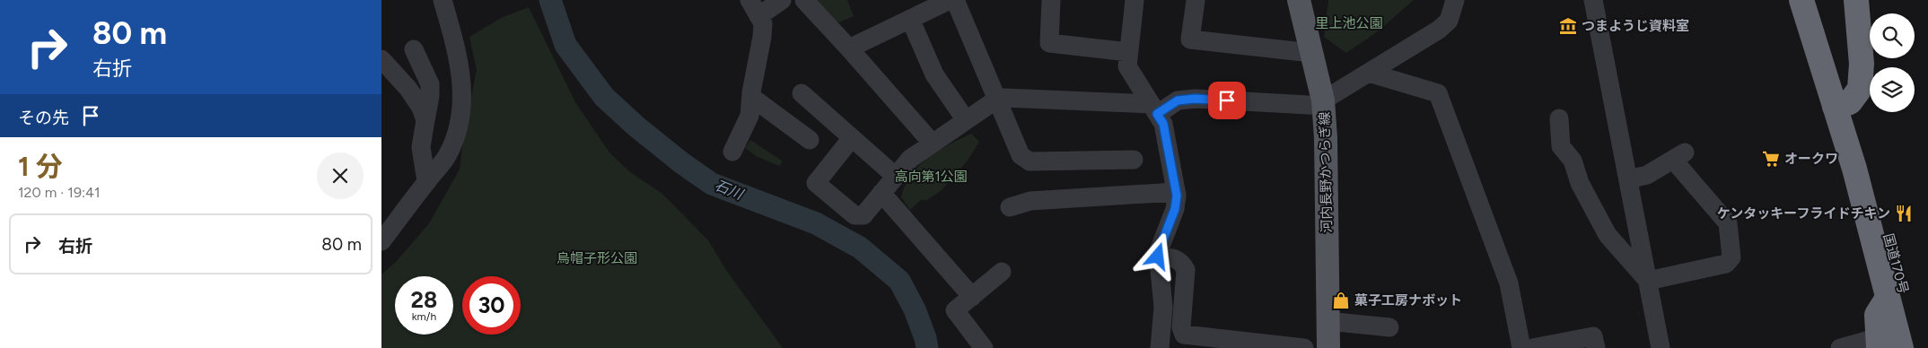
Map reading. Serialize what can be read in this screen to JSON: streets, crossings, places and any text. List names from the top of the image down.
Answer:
{
  "streets": {
    "highway": ["国道170号"],
    "main road": ["河内長野かつらぎ線"]
  },
  "water": ["石川"],
  "parks": ["里上池公園", "高向第1公園", "烏帽子形公園"],
  "places": {
    "museum": ["つまようじ資料室"],
    "supermarket": ["オークワ"],
    "restaurant": ["ケンタッキーフライドチキン"],
    "shop": ["菓子工房ナボット"]
  },
  "page": {
    "turn": ["80 m", "右折"],
    "then": "その先",
    "heading": ["1 分", "120 m · 19:41"],
    "list": [
      {
        "name": "右折",
        "value": "80 m"
      }
    ],
    "speed": "28 km/h",
    "limit": "30"
  }
}
